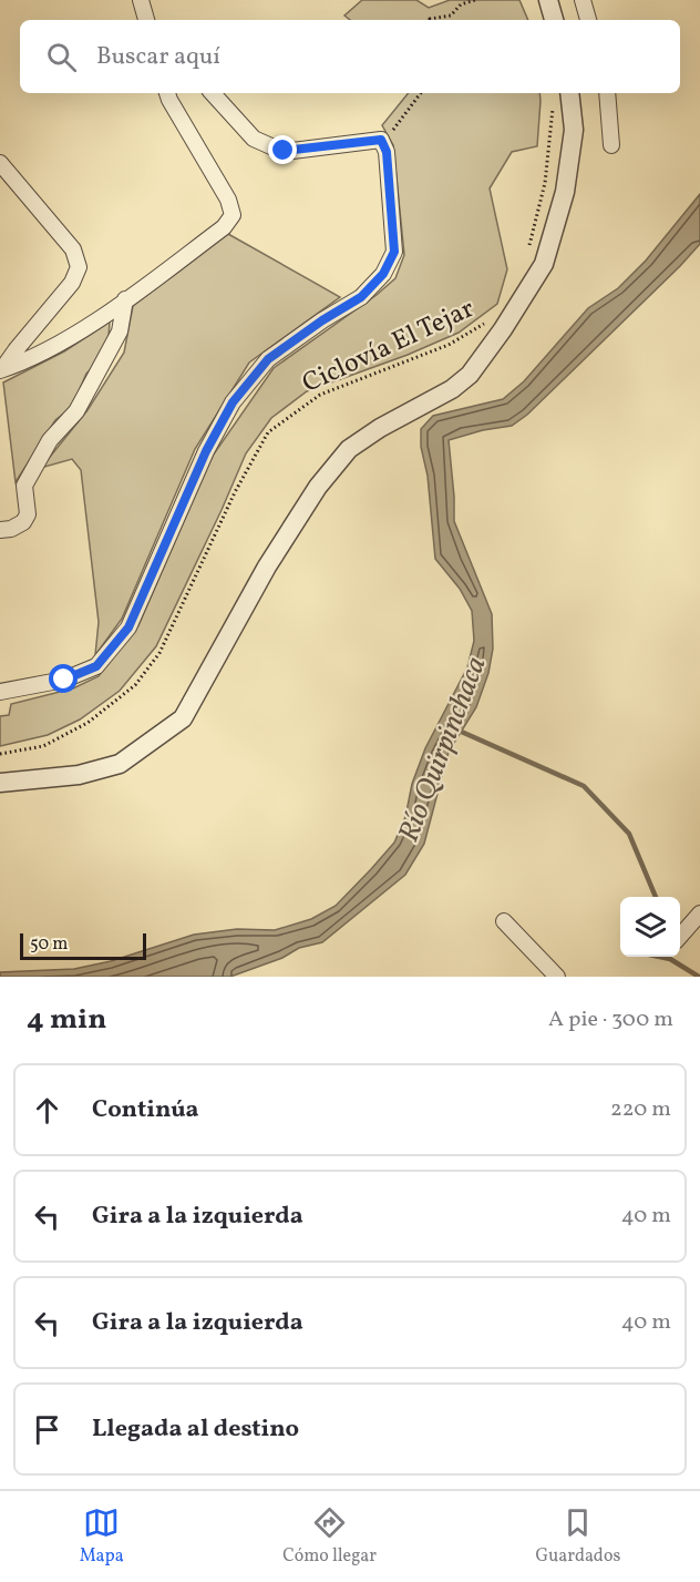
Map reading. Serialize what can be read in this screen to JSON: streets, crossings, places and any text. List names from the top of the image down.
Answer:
{
  "streets": {
    "path": ["Ciclovía El Tejar"]
  },
  "water": ["Río Quirpinchaca"],
  "scale_bar": "50 m",
  "page": {
    "search": "Buscar aquí",
    "scale": "50 m",
    "heading": ["4 min", "A pie · 300 m"],
    "list": [
      ["Continúa", "220 m"],
      ["Gira a la izquierda", "40 m"],
      ["Gira a la izquierda", "40 m"],
      "Llegada al destino"
    ],
    "nav": ["Mapa", "Cómo llegar", "Guardados"]
  }
}
